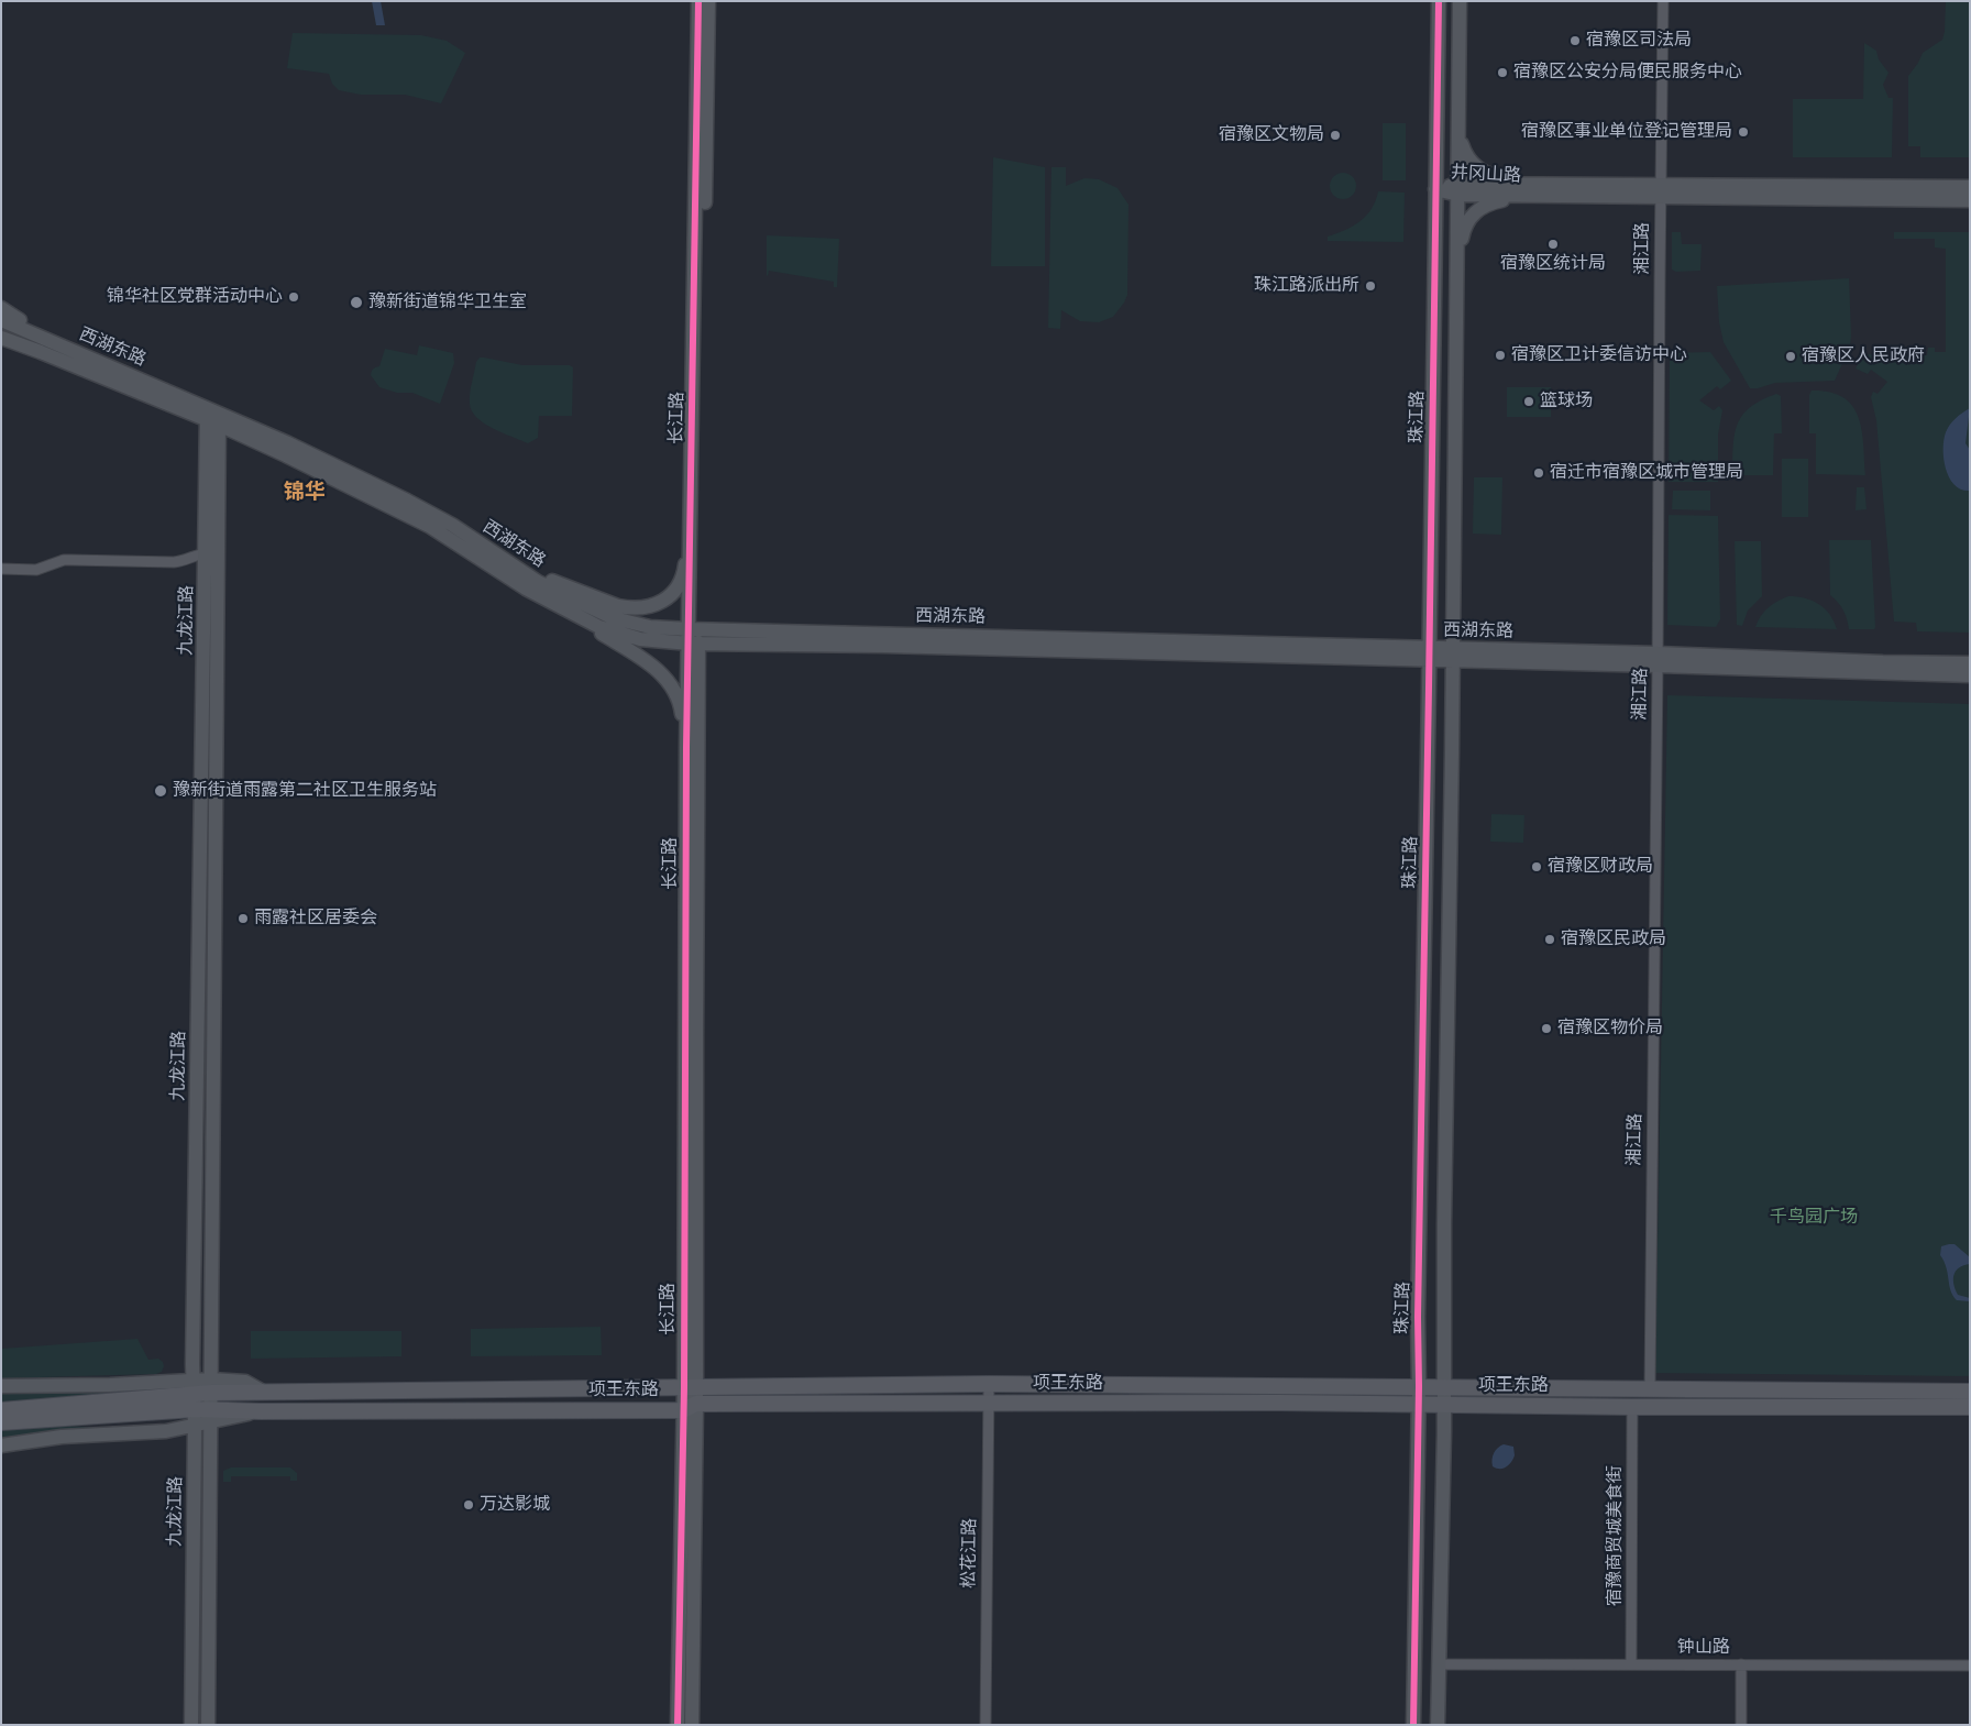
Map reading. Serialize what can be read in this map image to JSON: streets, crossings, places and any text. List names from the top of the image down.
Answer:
{
  "streets": {
    "main road": ["项王东路"],
    "street": [
      "井冈山路",
      "湘江路",
      "西湖东路",
      "珠江路",
      "长江路",
      "九龙江路",
      "宿豫商贸城美食街",
      "松花江路",
      "钟山路"
    ]
  },
  "crossings": [
    ["井冈山路", "湘江路"],
    ["井冈山路", "珠江路"],
    ["湘江路", "西湖东路"],
    ["湘江路", "项王东路"],
    ["西湖东路", "珠江路"],
    ["西湖东路", "长江路"],
    ["西湖东路", "九龙江路"],
    ["珠江路", "项王东路"],
    ["长江路", "项王东路"],
    ["九龙江路", "项王东路"],
    ["项王东路", "宿豫商贸城美食街"],
    ["项王东路", "松花江路"],
    ["宿豫商贸城美食街", "钟山路"]
  ],
  "districts": ["锦华"],
  "parks": ["千鸟园广场"],
  "places": [
    "宿豫区司法局",
    "宿豫区公安分局便民服务中心",
    "宿豫区事业单位登记管理局",
    "宿豫区文物局",
    "宿豫区统计局",
    "珠江路派出所",
    "锦华社区党群活动中心",
    "豫新街道锦华卫生室",
    "宿豫区卫计委信访中心",
    "宿豫区人民政府",
    "篮球场",
    "宿迁市宿豫区城市管理局",
    "豫新街道雨露第二社区卫生服务站",
    "宿豫区财政局",
    "雨露社区居委会",
    "宿豫区民政局",
    "宿豫区物价局",
    "万达影城"
  ]
}
